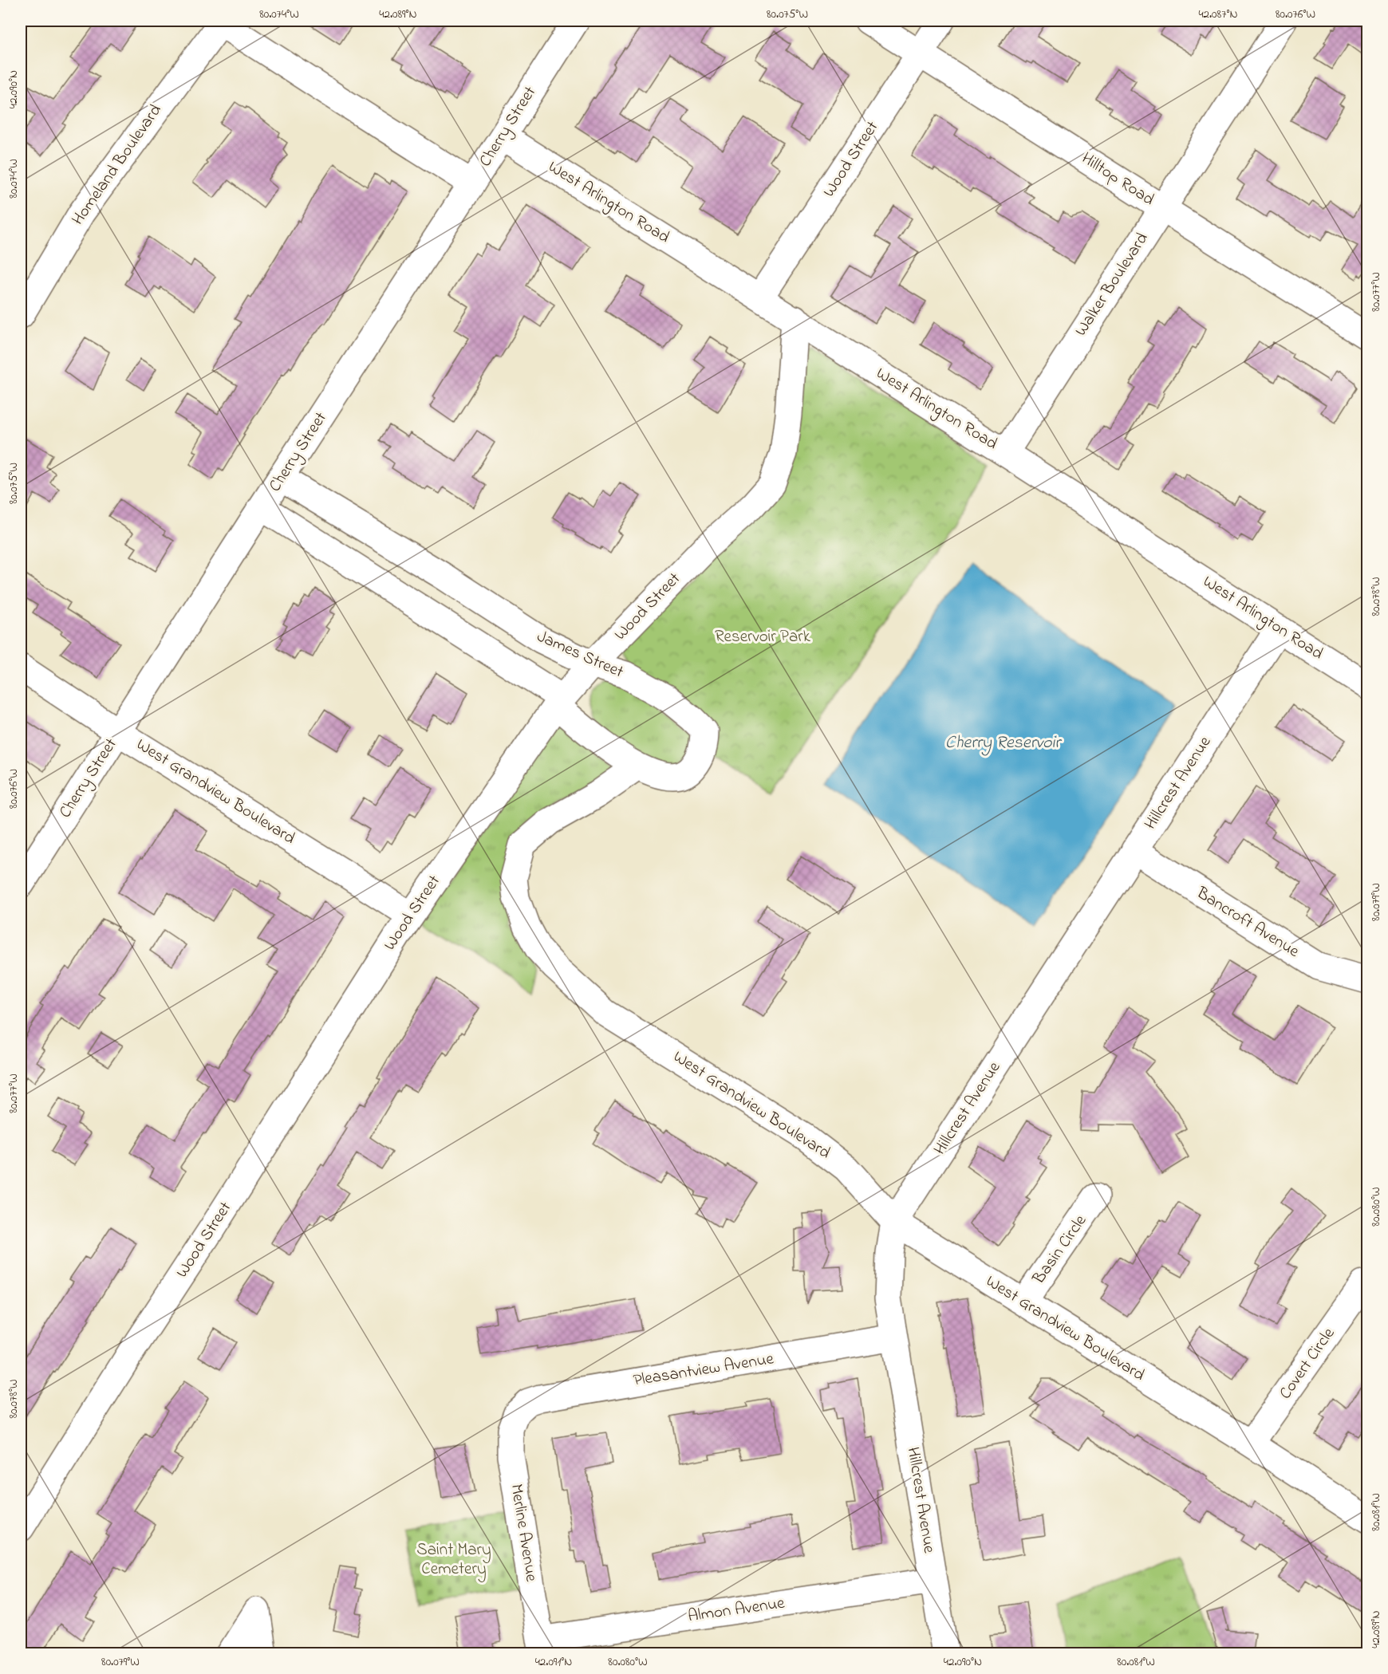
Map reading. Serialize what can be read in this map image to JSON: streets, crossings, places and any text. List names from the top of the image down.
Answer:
{
  "streets": {
    "street": [
      "Cherry Street",
      "Wood Street",
      "Homeland Boulevard",
      "Hilltop Road",
      "West Arlington Road",
      "Walker Boulevard",
      "James Street",
      "Hillcrest Avenue",
      "West Grandview Boulevard",
      "Bancroft Avenue",
      "Basin Circle",
      "Covert Circle",
      "Pleasantview Avenue",
      "Merline Avenue",
      "Almon Avenue"
    ]
  },
  "crossings": [
    ["Cherry Street", "West Arlington Road"],
    ["Cherry Street", "James Street"],
    ["Cherry Street", "West Grandview Boulevard"],
    ["Wood Street", "Hilltop Road"],
    ["Wood Street", "West Arlington Road"],
    ["Wood Street", "James Street"],
    ["Wood Street", "West Grandview Boulevard"],
    ["Hilltop Road", "Walker Boulevard"],
    ["West Arlington Road", "Walker Boulevard"],
    ["West Arlington Road", "Hillcrest Avenue"],
    ["James Street", "West Grandview Boulevard"],
    ["Hillcrest Avenue", "West Grandview Boulevard"],
    ["Hillcrest Avenue", "Bancroft Avenue"],
    ["Hillcrest Avenue", "Pleasantview Avenue"],
    ["Hillcrest Avenue", "Almon Avenue"],
    ["West Grandview Boulevard", "Basin Circle"],
    ["West Grandview Boulevard", "Covert Circle"],
    ["Pleasantview Avenue", "Merline Avenue"],
    ["Merline Avenue", "Almon Avenue"]
  ],
  "water": ["Cherry Reservoir"],
  "parks": ["Reservoir Park", "Saint Mary Cemetery"],
  "coordinates": [
    "80.074°W",
    "42.089°N",
    "80.075°W",
    "42.087°N",
    "80.076°W",
    "42.090°N",
    "80.077°W",
    "80.078°W",
    "80.079°W",
    "80.080°W",
    "80.081°W",
    "42.091°N"
  ]
}
